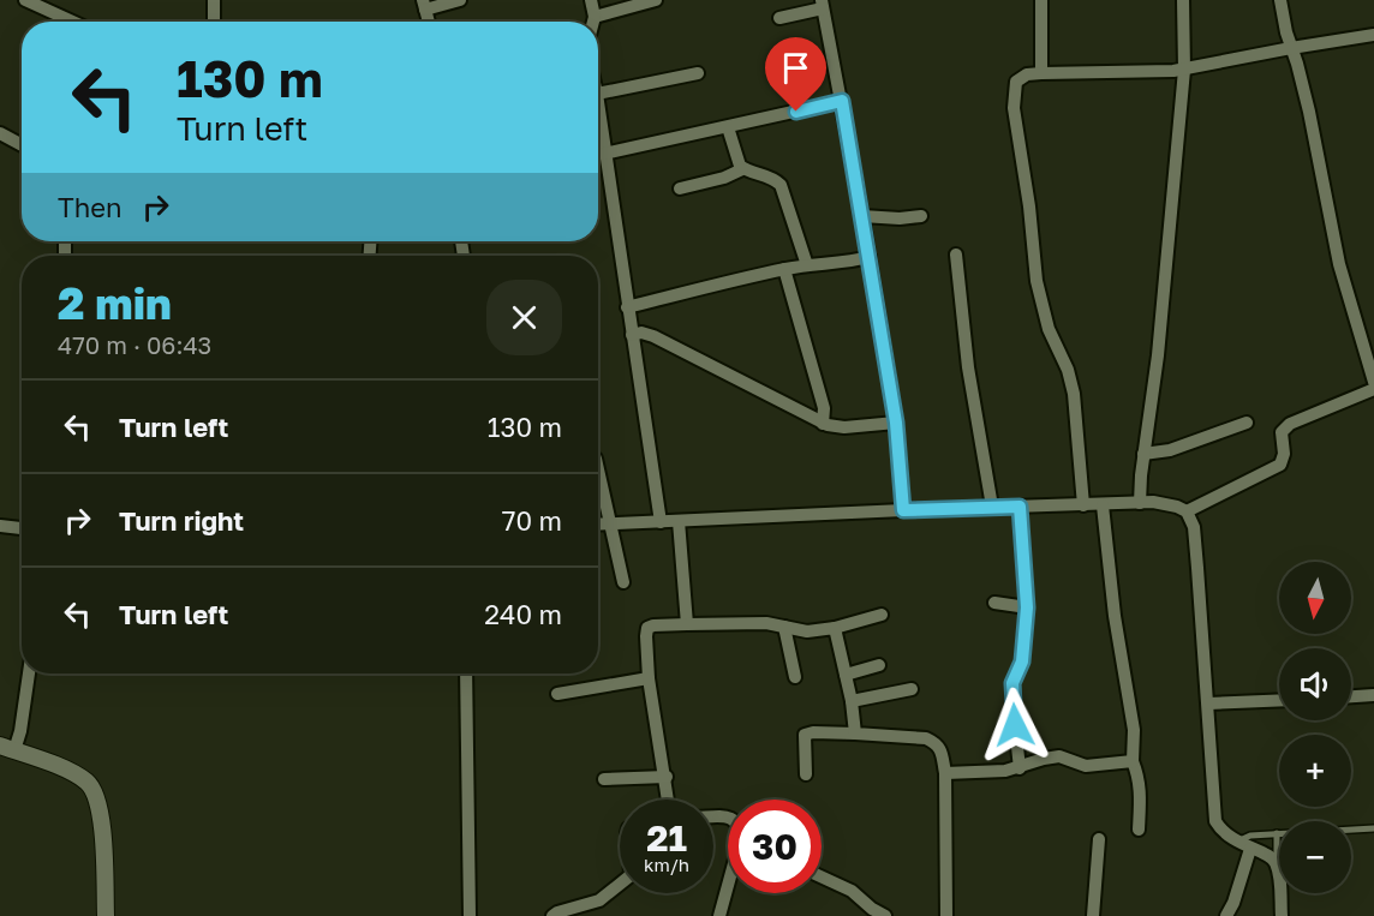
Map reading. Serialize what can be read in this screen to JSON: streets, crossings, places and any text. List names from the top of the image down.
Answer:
{
  "north": "bottom",
  "page": {
    "turn": ["130 m", "Turn left"],
    "then": "Then",
    "heading": ["2 min", "470 m · 06:43"],
    "list": [
      {
        "name": "Turn left",
        "value": "130 m"
      },
      {
        "name": "Turn right",
        "value": "70 m"
      },
      {
        "name": "Turn left",
        "value": "240 m"
      }
    ],
    "map_buttons": ["+", "−"],
    "speed": "21 km/h",
    "limit": "30"
  }
}
